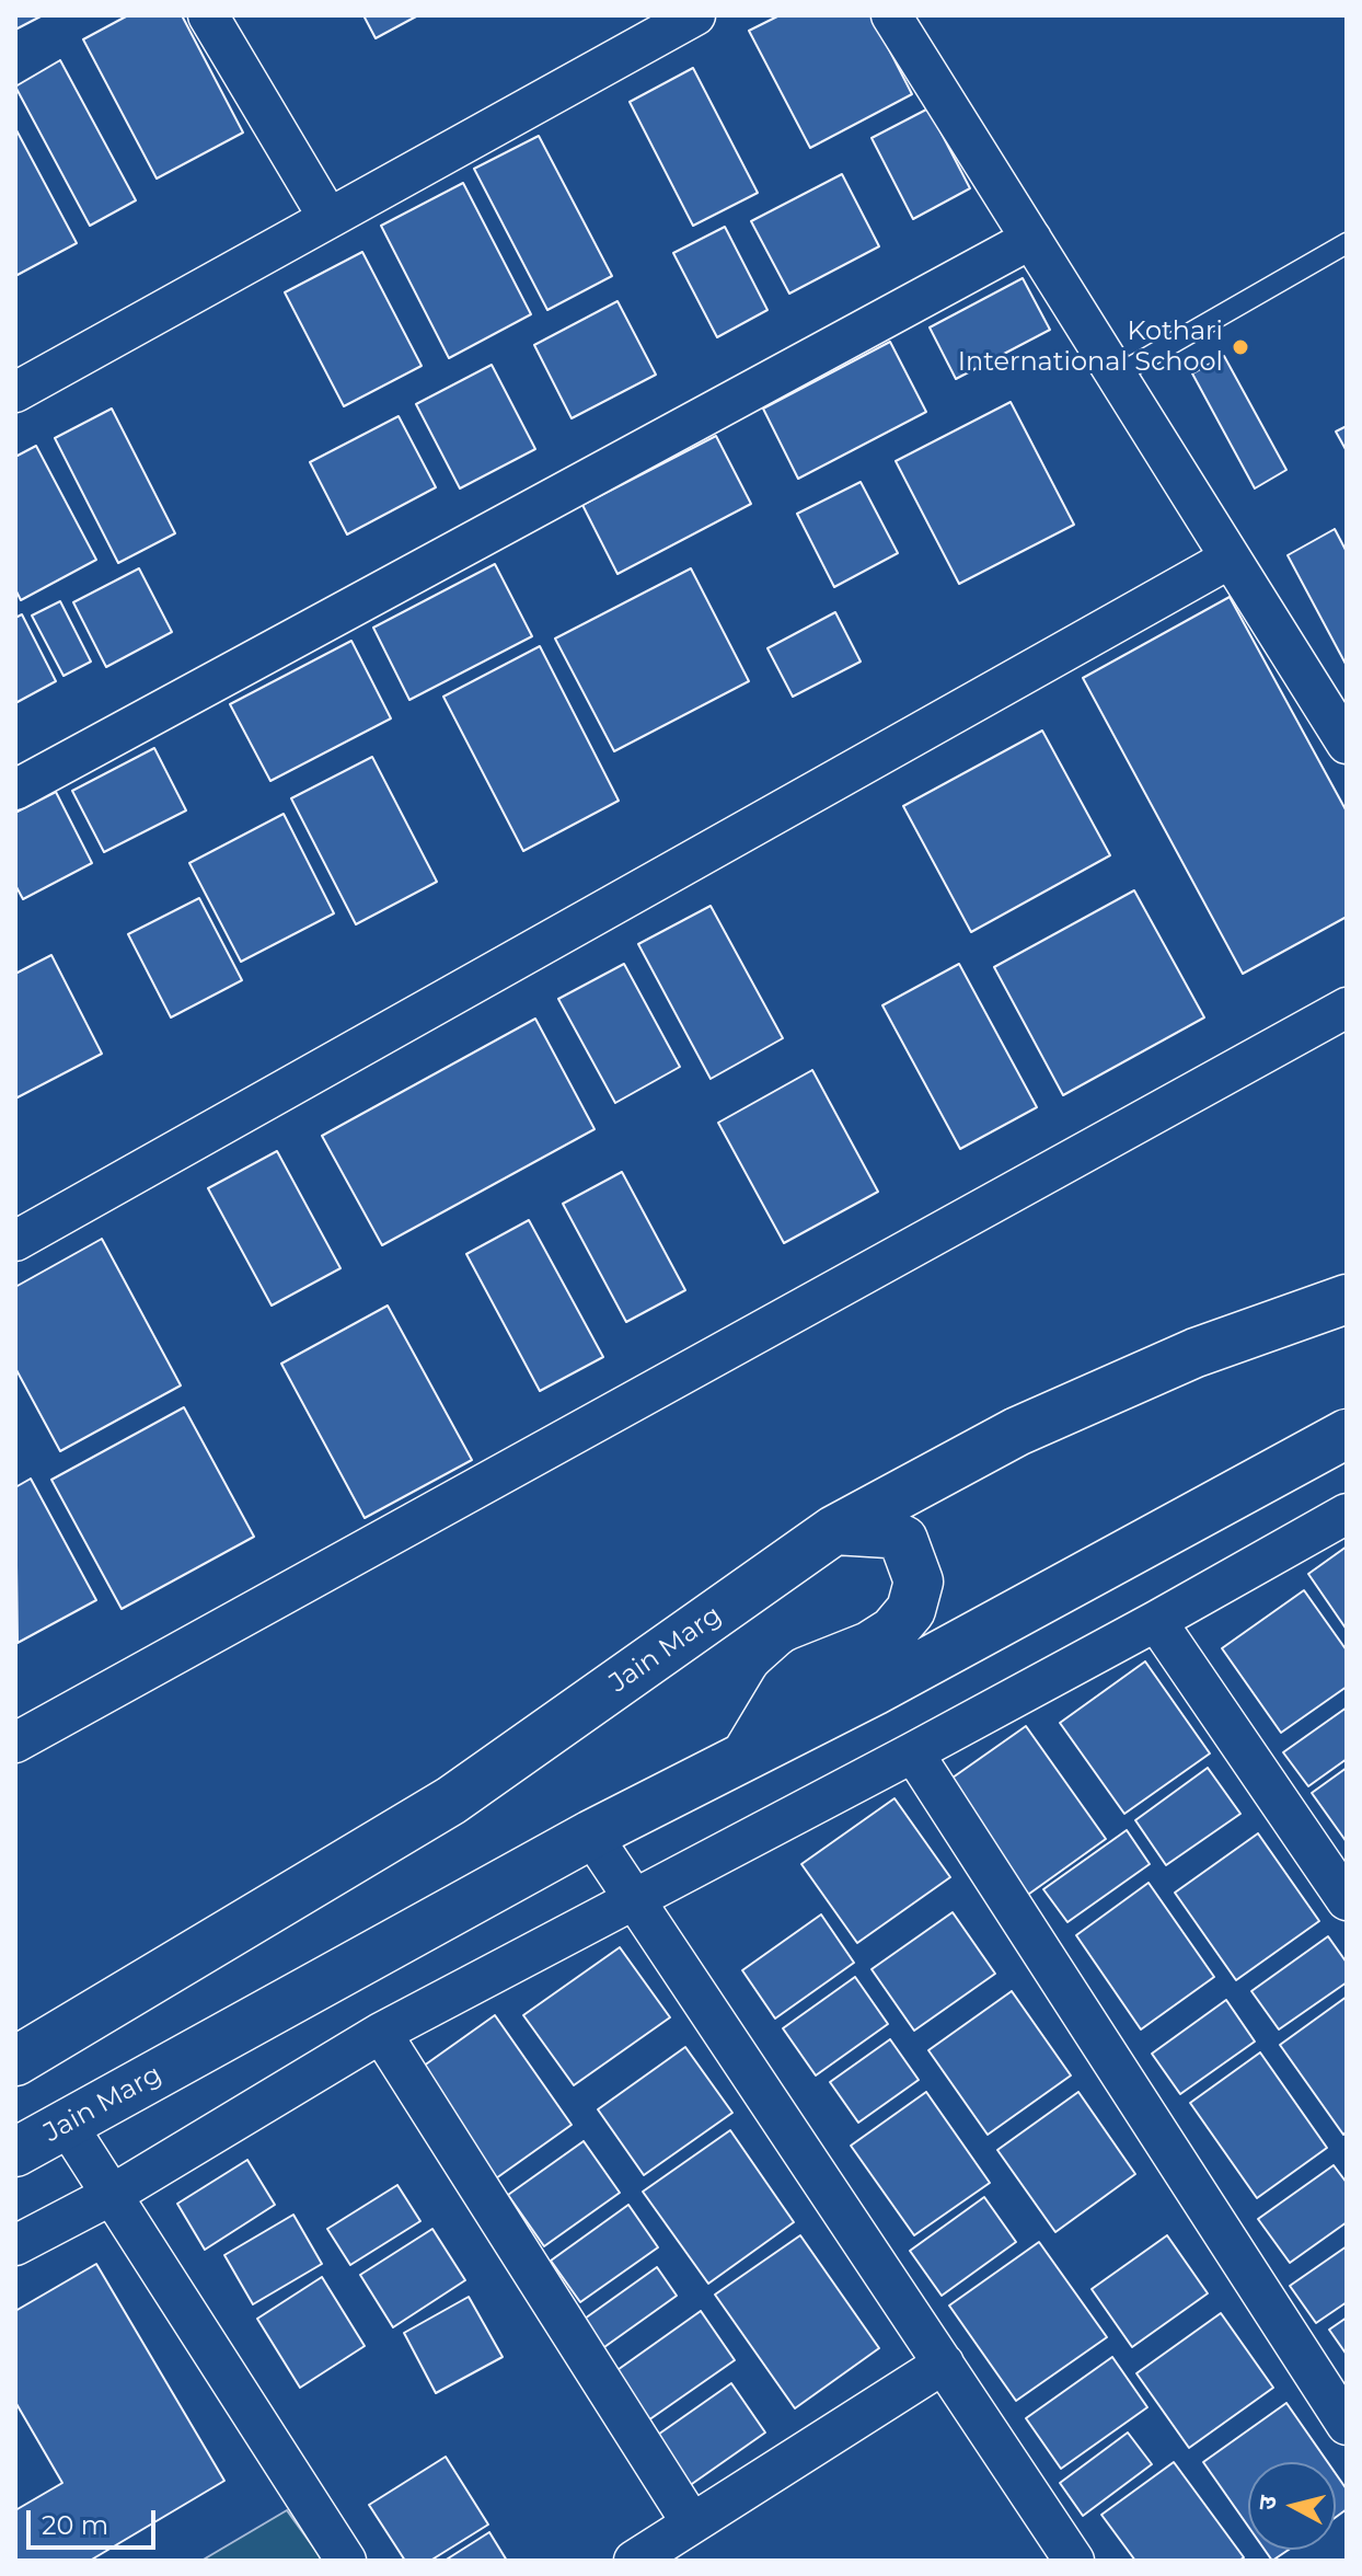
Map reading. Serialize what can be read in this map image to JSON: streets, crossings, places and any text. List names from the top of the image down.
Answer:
{
  "streets": {
    "street": ["Jain Marg"]
  },
  "places": ["Kothari International School"],
  "scale_bar": "20 m",
  "north": "left"
}
